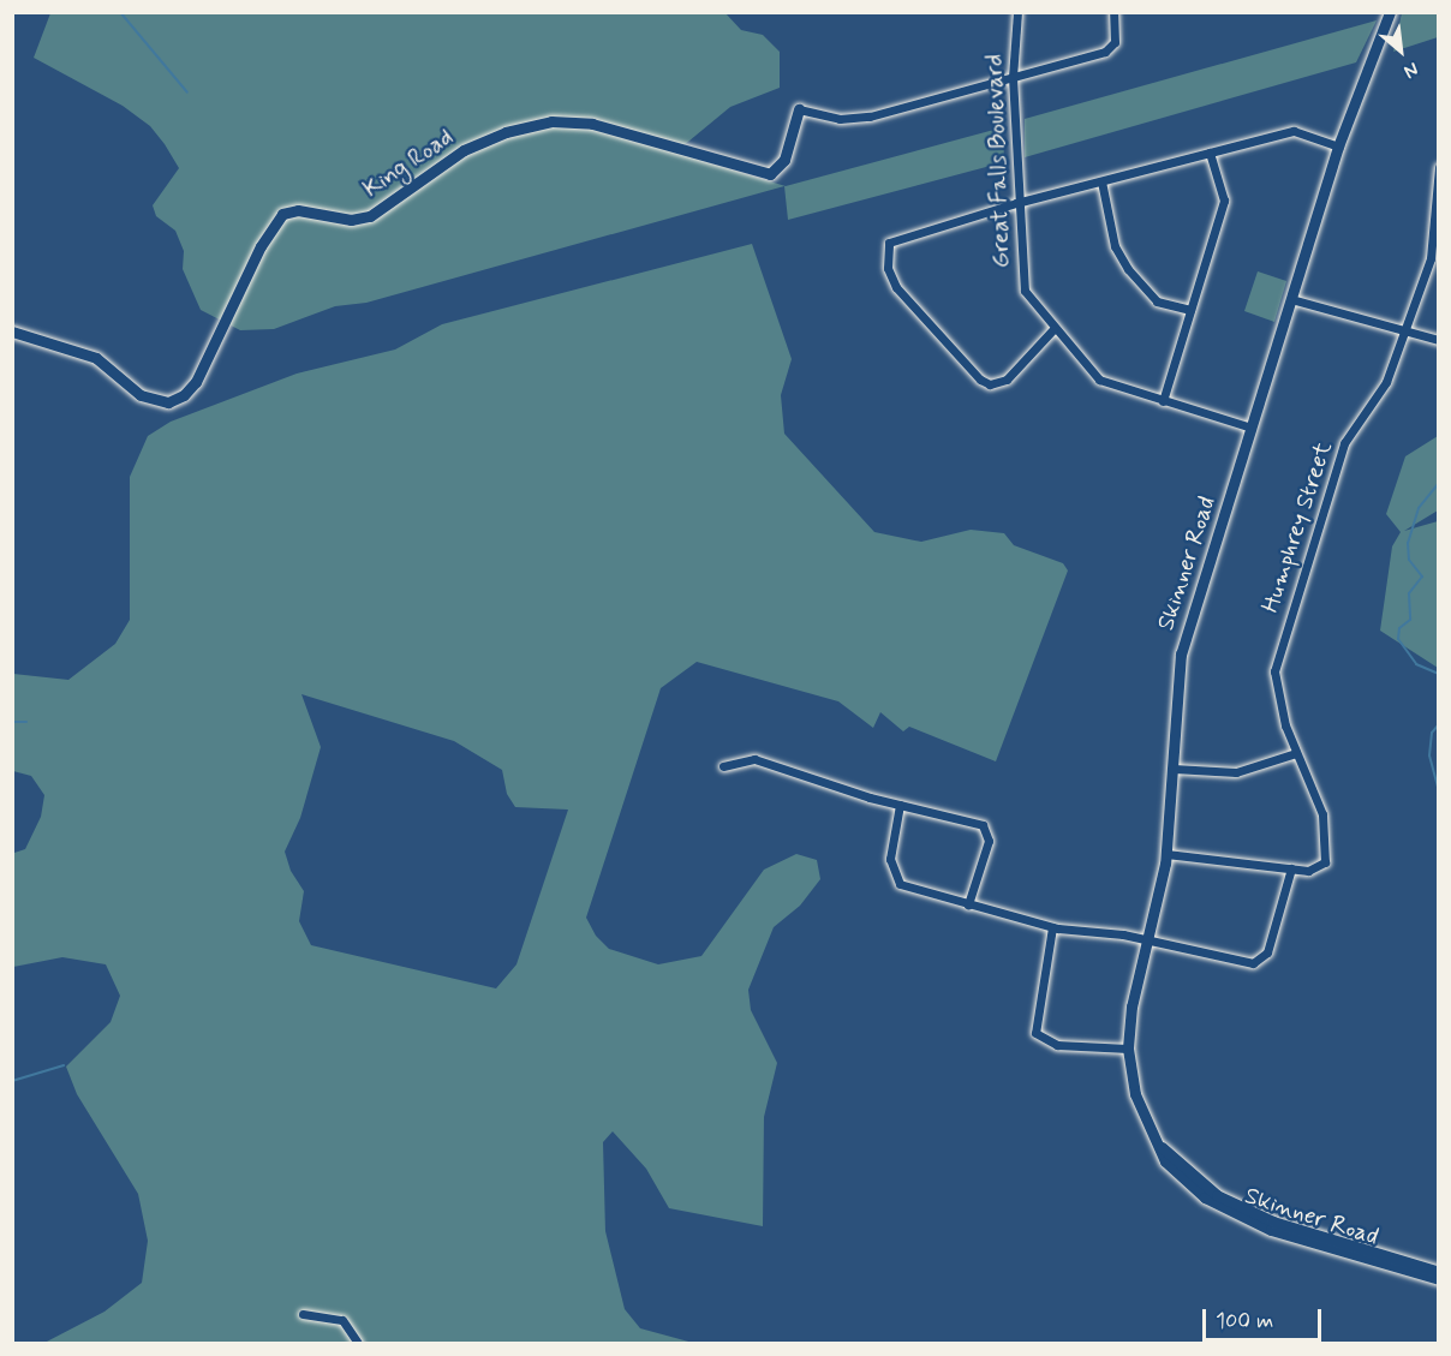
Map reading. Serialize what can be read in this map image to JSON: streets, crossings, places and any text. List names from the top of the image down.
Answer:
{
  "streets": {
    "street": [
      "Great Falls Boulevard",
      "King Road",
      "Humphrey Street",
      "Skinner Road"
    ]
  },
  "crossings": [
    ["Great Falls Boulevard", "Skinner Road"]
  ],
  "scale_bar": "100 m",
  "north": "bottom right"
}
